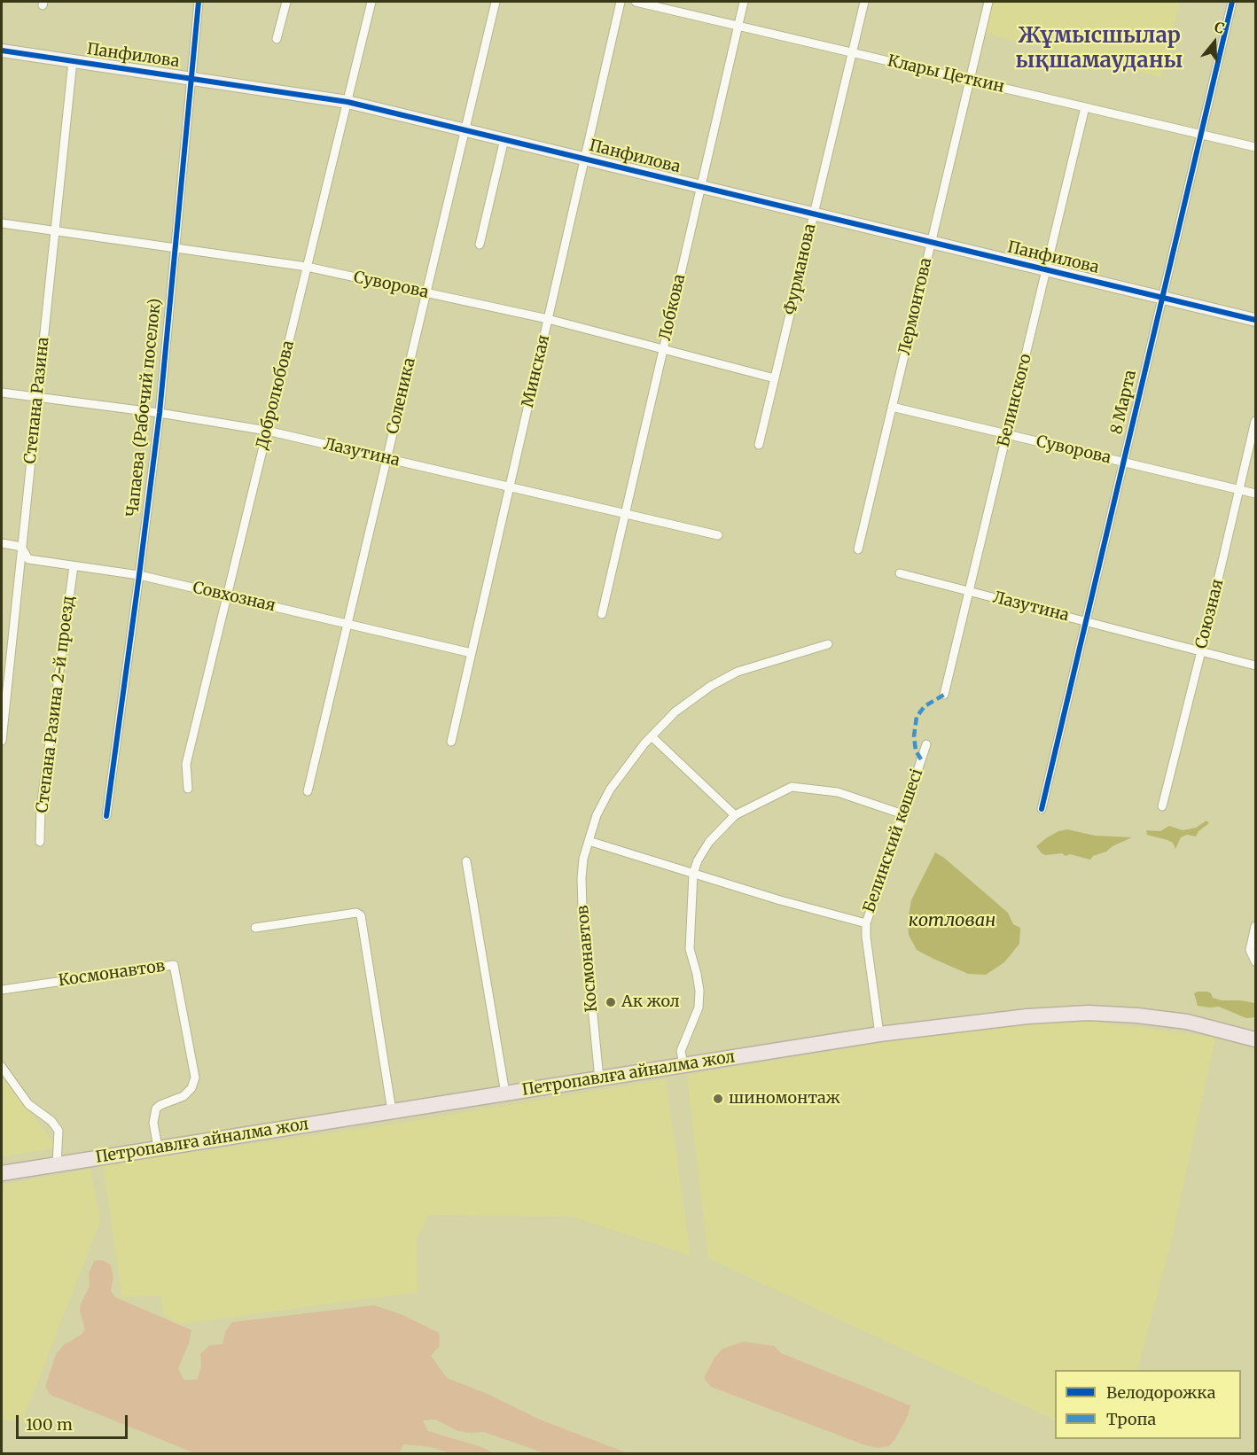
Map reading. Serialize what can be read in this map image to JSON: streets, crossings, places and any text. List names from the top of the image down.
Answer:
{
  "streets": {
    "highway": ["Петропавлға айналма жол"],
    "street": [
      "Панфилова",
      "Клары Цеткин",
      "Фурманова",
      "Суворова",
      "Лермонтова",
      "Лобкова",
      "Минская",
      "Добролюбова",
      "Соленика",
      "Степана Разина",
      "Белинского",
      "8 Марта",
      "Чапаева (Рабочий поселок)",
      "Лазутина",
      "Совхозная",
      "Союзная",
      "Степана Разина 2-й проезд",
      "Белинский көшесі",
      "Космонавтов"
    ]
  },
  "crossings": [
    ["Панфилова", "Фурманова"],
    ["Панфилова", "Лермонтова"],
    ["Панфилова", "Лобкова"],
    ["Панфилова", "Минская"],
    ["Панфилова", "Добролюбова"],
    ["Панфилова", "Соленика"],
    ["Панфилова", "Степана Разина"],
    ["Панфилова", "Белинского"],
    ["Панфилова", "8 Марта"],
    ["Панфилова", "Чапаева (Рабочий поселок)"],
    ["Клары Цеткин", "Фурманова"],
    ["Клары Цеткин", "Лермонтова"],
    ["Клары Цеткин", "Лобкова"],
    ["Клары Цеткин", "Белинского"],
    ["Клары Цеткин", "8 Марта"],
    ["Фурманова", "Суворова"],
    ["Суворова", "Лермонтова"],
    ["Суворова", "Лобкова"],
    ["Суворова", "Минская"],
    ["Суворова", "Добролюбова"],
    ["Суворова", "Соленика"],
    ["Суворова", "Степана Разина"],
    ["Суворова", "Белинского"],
    ["Суворова", "8 Марта"],
    ["Суворова", "Чапаева (Рабочий поселок)"],
    ["Суворова", "Союзная"],
    ["Лобкова", "Лазутина"],
    ["Минская", "Лазутина"],
    ["Минская", "Совхозная"],
    ["Добролюбова", "Лазутина"],
    ["Добролюбова", "Совхозная"],
    ["Соленика", "Лазутина"],
    ["Соленика", "Совхозная"],
    ["Степана Разина", "Лазутина"],
    ["Степана Разина", "Совхозная"],
    ["Белинского", "Лазутина"],
    ["8 Марта", "Лазутина"],
    ["Чапаева (Рабочий поселок)", "Лазутина"],
    ["Чапаева (Рабочий поселок)", "Совхозная"],
    ["Лазутина", "Союзная"],
    ["Совхозная", "Степана Разина 2-й проезд"],
    ["Белинский көшесі", "Петропавлға айналма жол"],
    ["Космонавтов", "Петропавлға айналма жол"]
  ],
  "districts": ["Жұмысшылар ықшамауданы"],
  "water": ["котлован"],
  "places": ["Ак жол", "шиномонтаж"],
  "legend": ["Велодорожка", "Тропа"],
  "scale_bar": "100 m",
  "north": "top"
}
